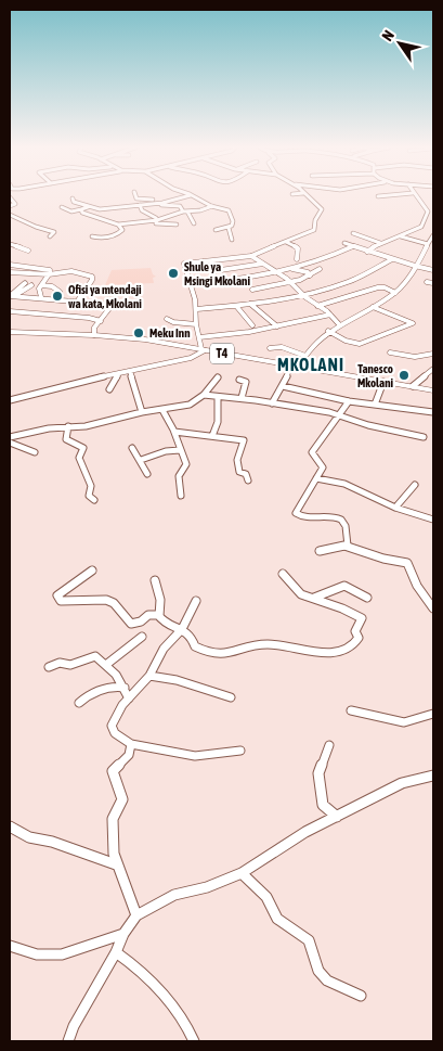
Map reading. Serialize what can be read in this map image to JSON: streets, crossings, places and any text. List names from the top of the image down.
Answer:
{
  "streets": {
    "highway": ["T4"]
  },
  "districts": ["MKOLANI"],
  "places": [
    "Shule ya Msingi Mkolani",
    "Ofisi ya mtendaji wa kata, Mkolani",
    "Meku Inn",
    "Tanesco Mkolani"
  ],
  "north": "top left"
}
